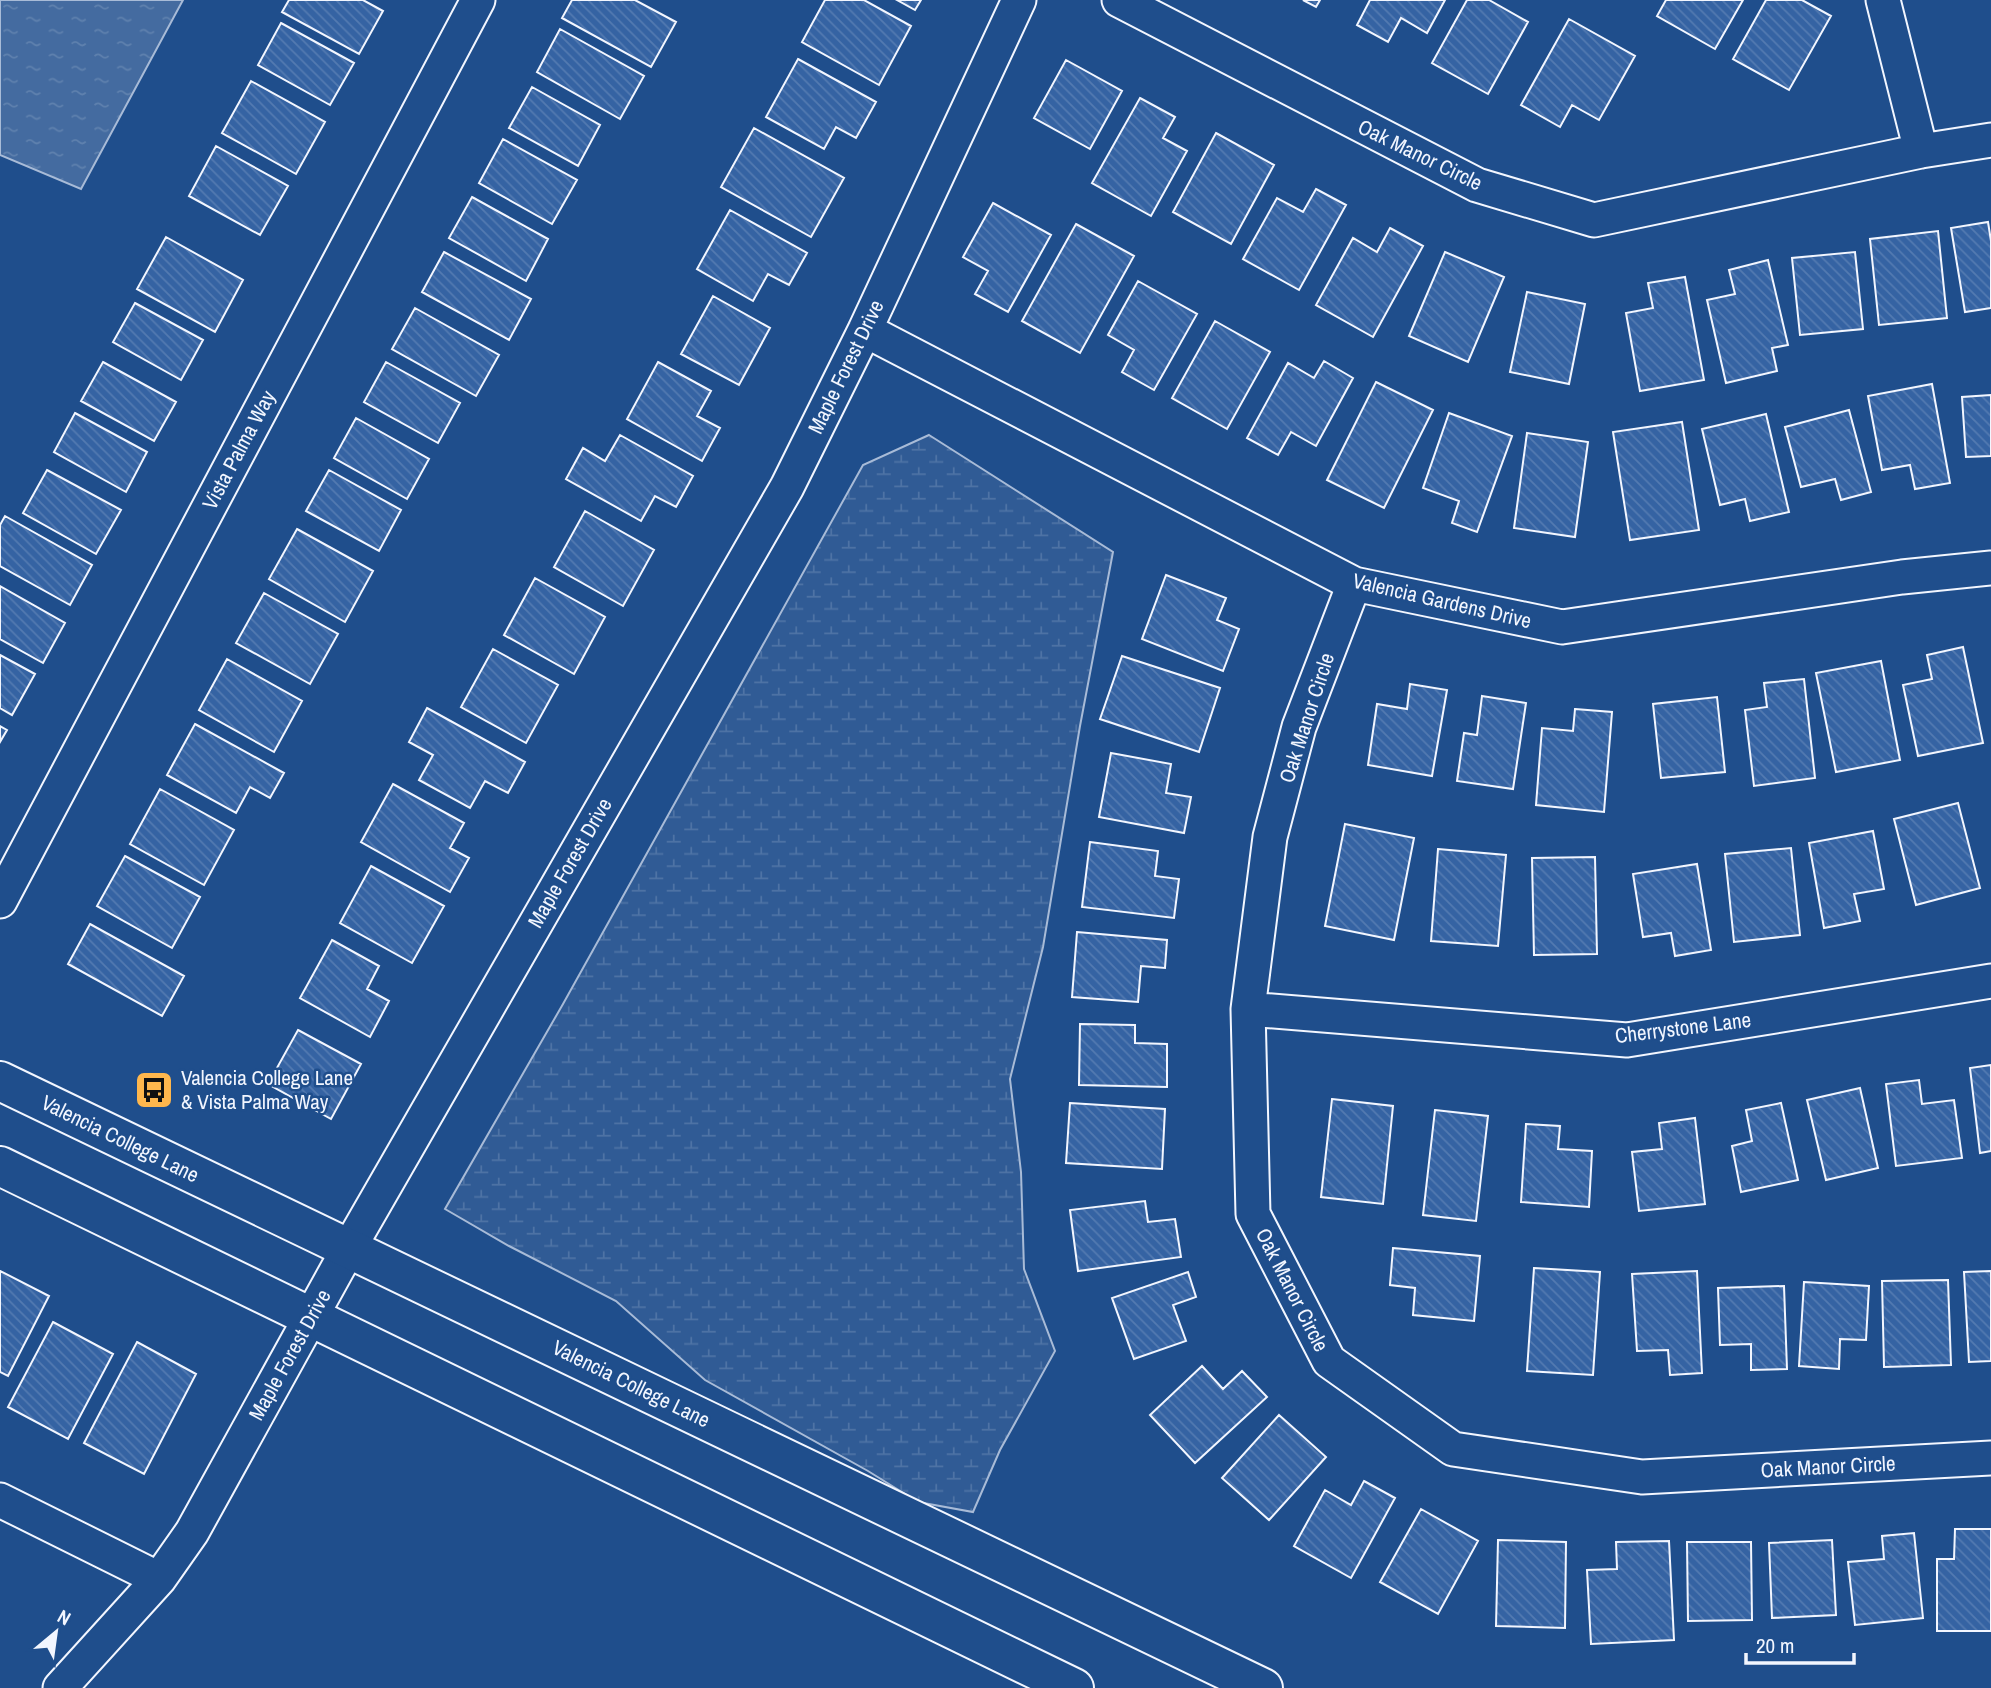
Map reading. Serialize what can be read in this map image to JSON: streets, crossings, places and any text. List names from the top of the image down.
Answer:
{
  "streets": {
    "street": [
      "Oak Manor Circle",
      "Maple Forest Drive",
      "Vista Palma Way",
      "Valencia Gardens Drive",
      "Cherrystone Lane",
      "Valencia College Lane"
    ]
  },
  "crossings": [
    ["Oak Manor Circle", "Valencia Gardens Drive"],
    ["Oak Manor Circle", "Cherrystone Lane"],
    ["Maple Forest Drive", "Valencia Gardens Drive"],
    ["Maple Forest Drive", "Valencia College Lane"]
  ],
  "places": {
    "bus stop": ["Valencia College Lane & Vista Palma Way"]
  },
  "scale_bar": "20 m",
  "north": "top right"
}
